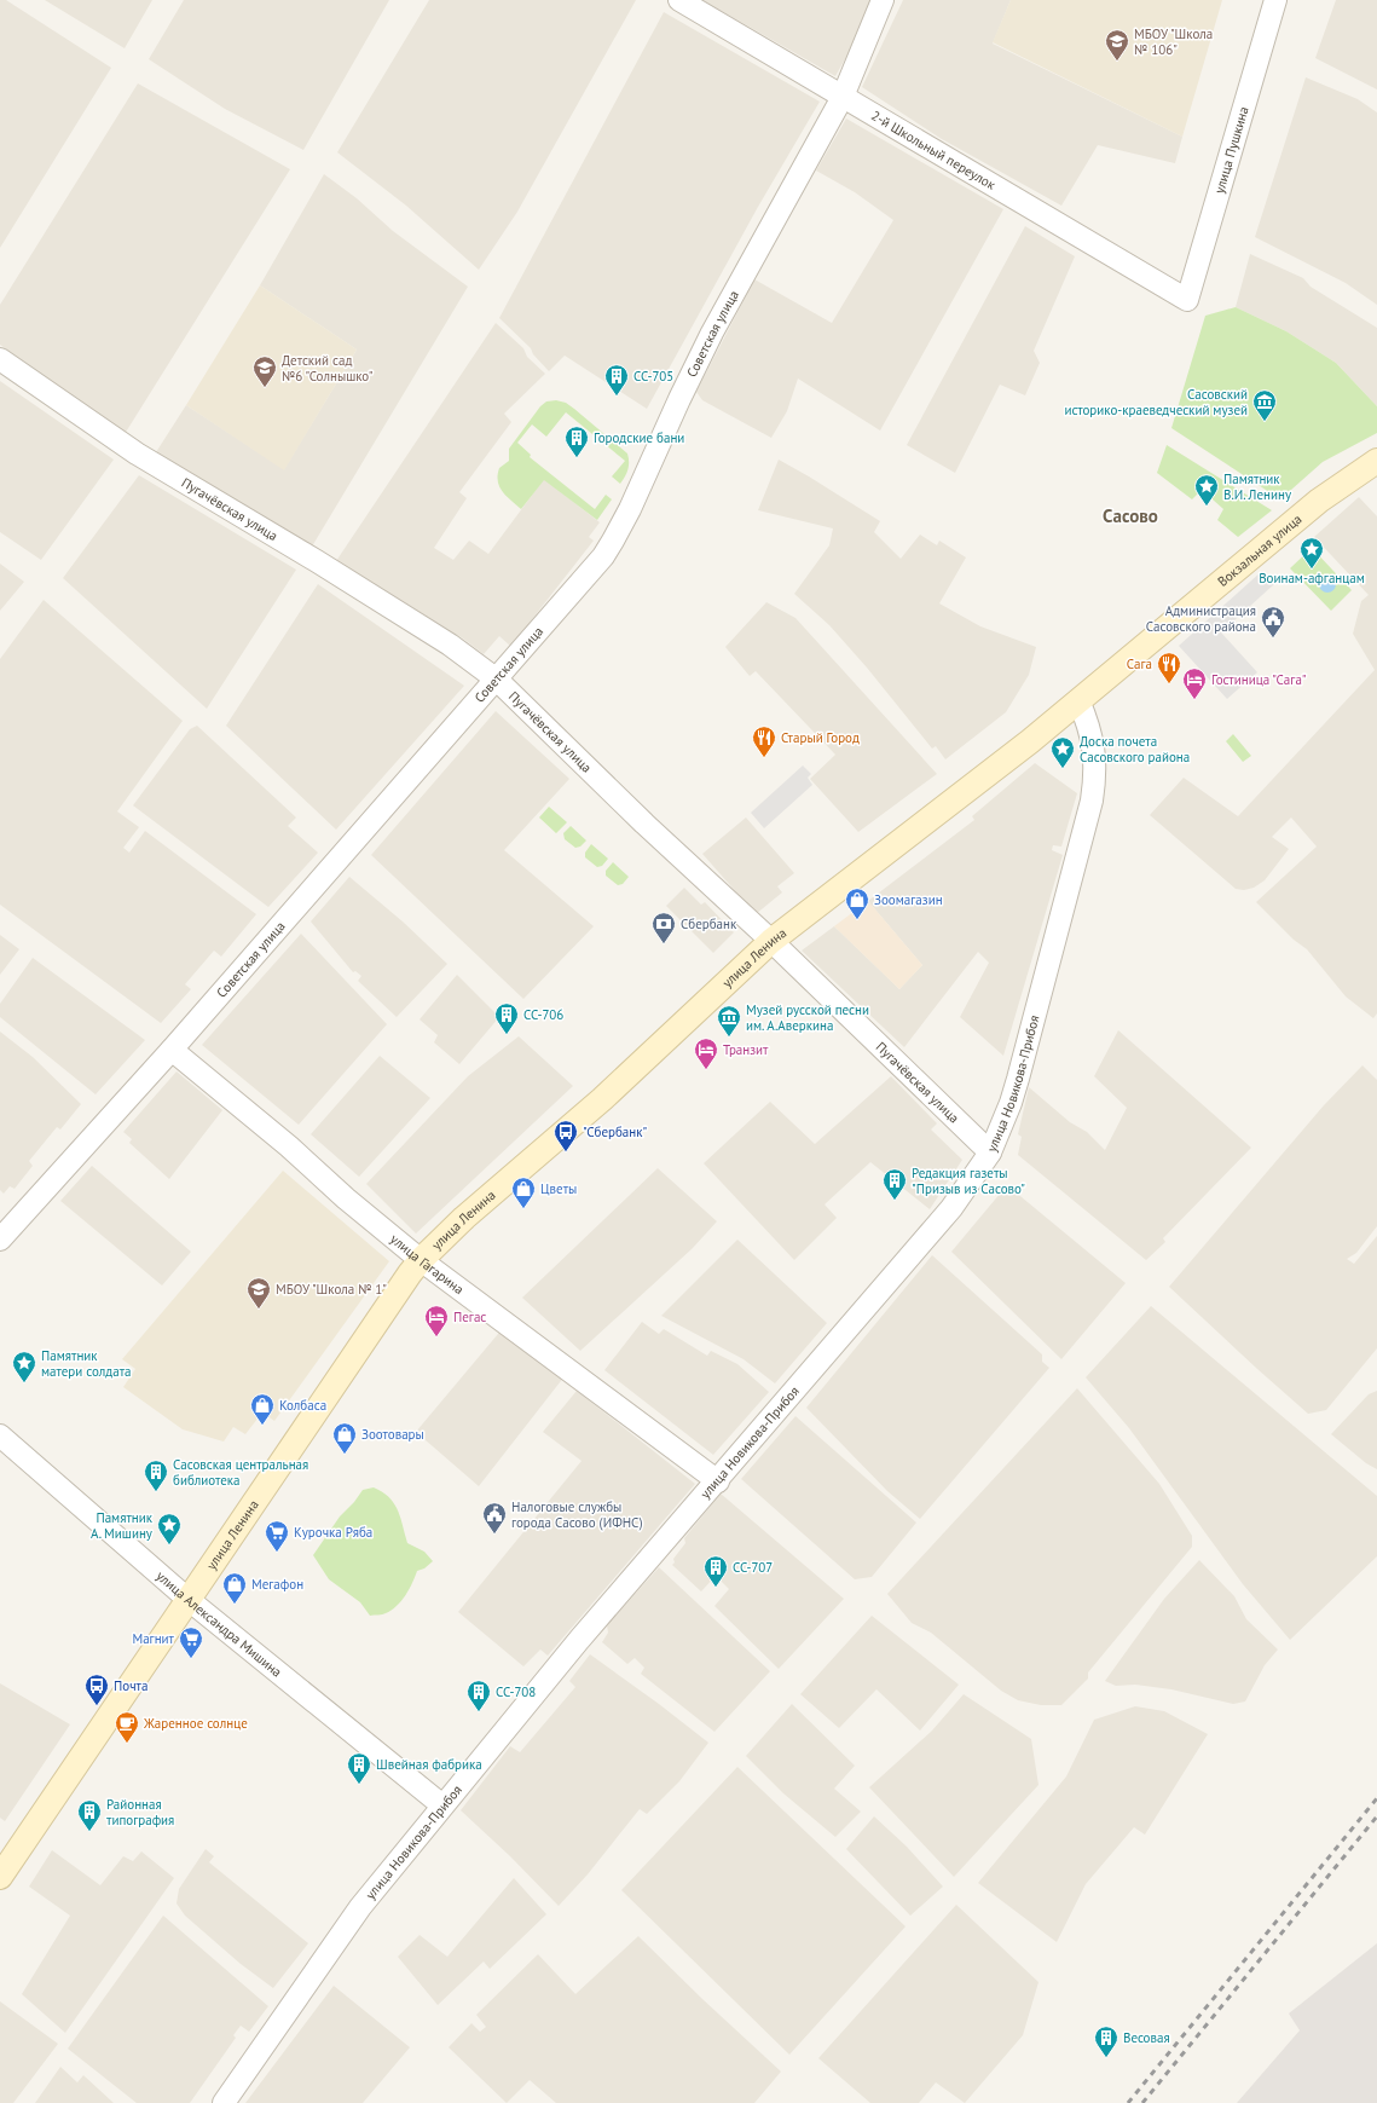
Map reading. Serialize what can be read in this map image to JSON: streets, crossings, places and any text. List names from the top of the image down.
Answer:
{
  "streets": {
    "main road": ["Вокзальная улица", "улица Ленина"],
    "street": [
      "2-й Школьный переулок",
      "улица Пушкина",
      "Советская улица",
      "Пугачёвская улица",
      "улица Новикова-Прибоя",
      "улица Гагарина",
      "улица Александра Мишина"
    ]
  },
  "crossings": [
    ["2-й Школьный переулок", "улица Пушкина"],
    ["2-й Школьный переулок", "Советская улица"],
    ["Советская улица", "Пугачёвская улица"],
    ["Советская улица", "улица Гагарина"],
    ["Пугачёвская улица", "улица Ленина"],
    ["Пугачёвская улица", "улица Новикова-Прибоя"],
    ["Вокзальная улица", "улица Ленина"],
    ["Вокзальная улица", "улица Новикова-Прибоя"],
    ["улица Ленина", "улица Новикова-Прибоя"],
    ["улица Ленина", "улица Гагарина"],
    ["улица Ленина", "улица Александра Мишина"],
    ["улица Новикова-Прибоя", "улица Гагарина"],
    ["улица Новикова-Прибоя", "улица Александра Мишина"]
  ],
  "districts": ["Сасово"],
  "places": {
    "school or university": ["МБОУ \"Школа № 106\"", "Детский сад №6 \"Солнышко\"", "МБОУ \"Школа № 1\""],
    "building": [
      "СС-705",
      "Городские бани",
      "СС-706",
      "Редакция газеты \"Призыв из Сасово\"",
      "Сасовская центральная библиотека",
      "СС-707",
      "СС-708",
      "Швейная фабрика",
      "Районная типография",
      "Весовая"
    ],
    "museum": ["Сасовский историко-краеведческий музей", "Музей русской песни им. А.Аверкина"],
    "place": [
      "Памятник В.И. Ленину",
      "Воинам-афганцам",
      "Доска почета Сасовского района",
      "Памятник матери солдата",
      "Памятник А. Мишину"
    ],
    "public building": ["Администрация Сасовского района", "Налоговые службы города Сасово (ИФНС)"],
    "restaurant": ["Сага", "Старый Город"],
    "hotel": ["Гостиница \"Сага\"", "Транзит", "Пегас"],
    "shop": [
      "Зоомагазин",
      "Цветы",
      "Колбаса",
      "Зоотовары",
      "Мегафон"
    ],
    "bank": ["Сбербанк"],
    "bus stop": ["\"Сбербанк\"", "Почта"],
    "supermarket": ["Курочка Ряба", "Магнит"],
    "cafe": ["Жаренное солнце"]
  }
}
